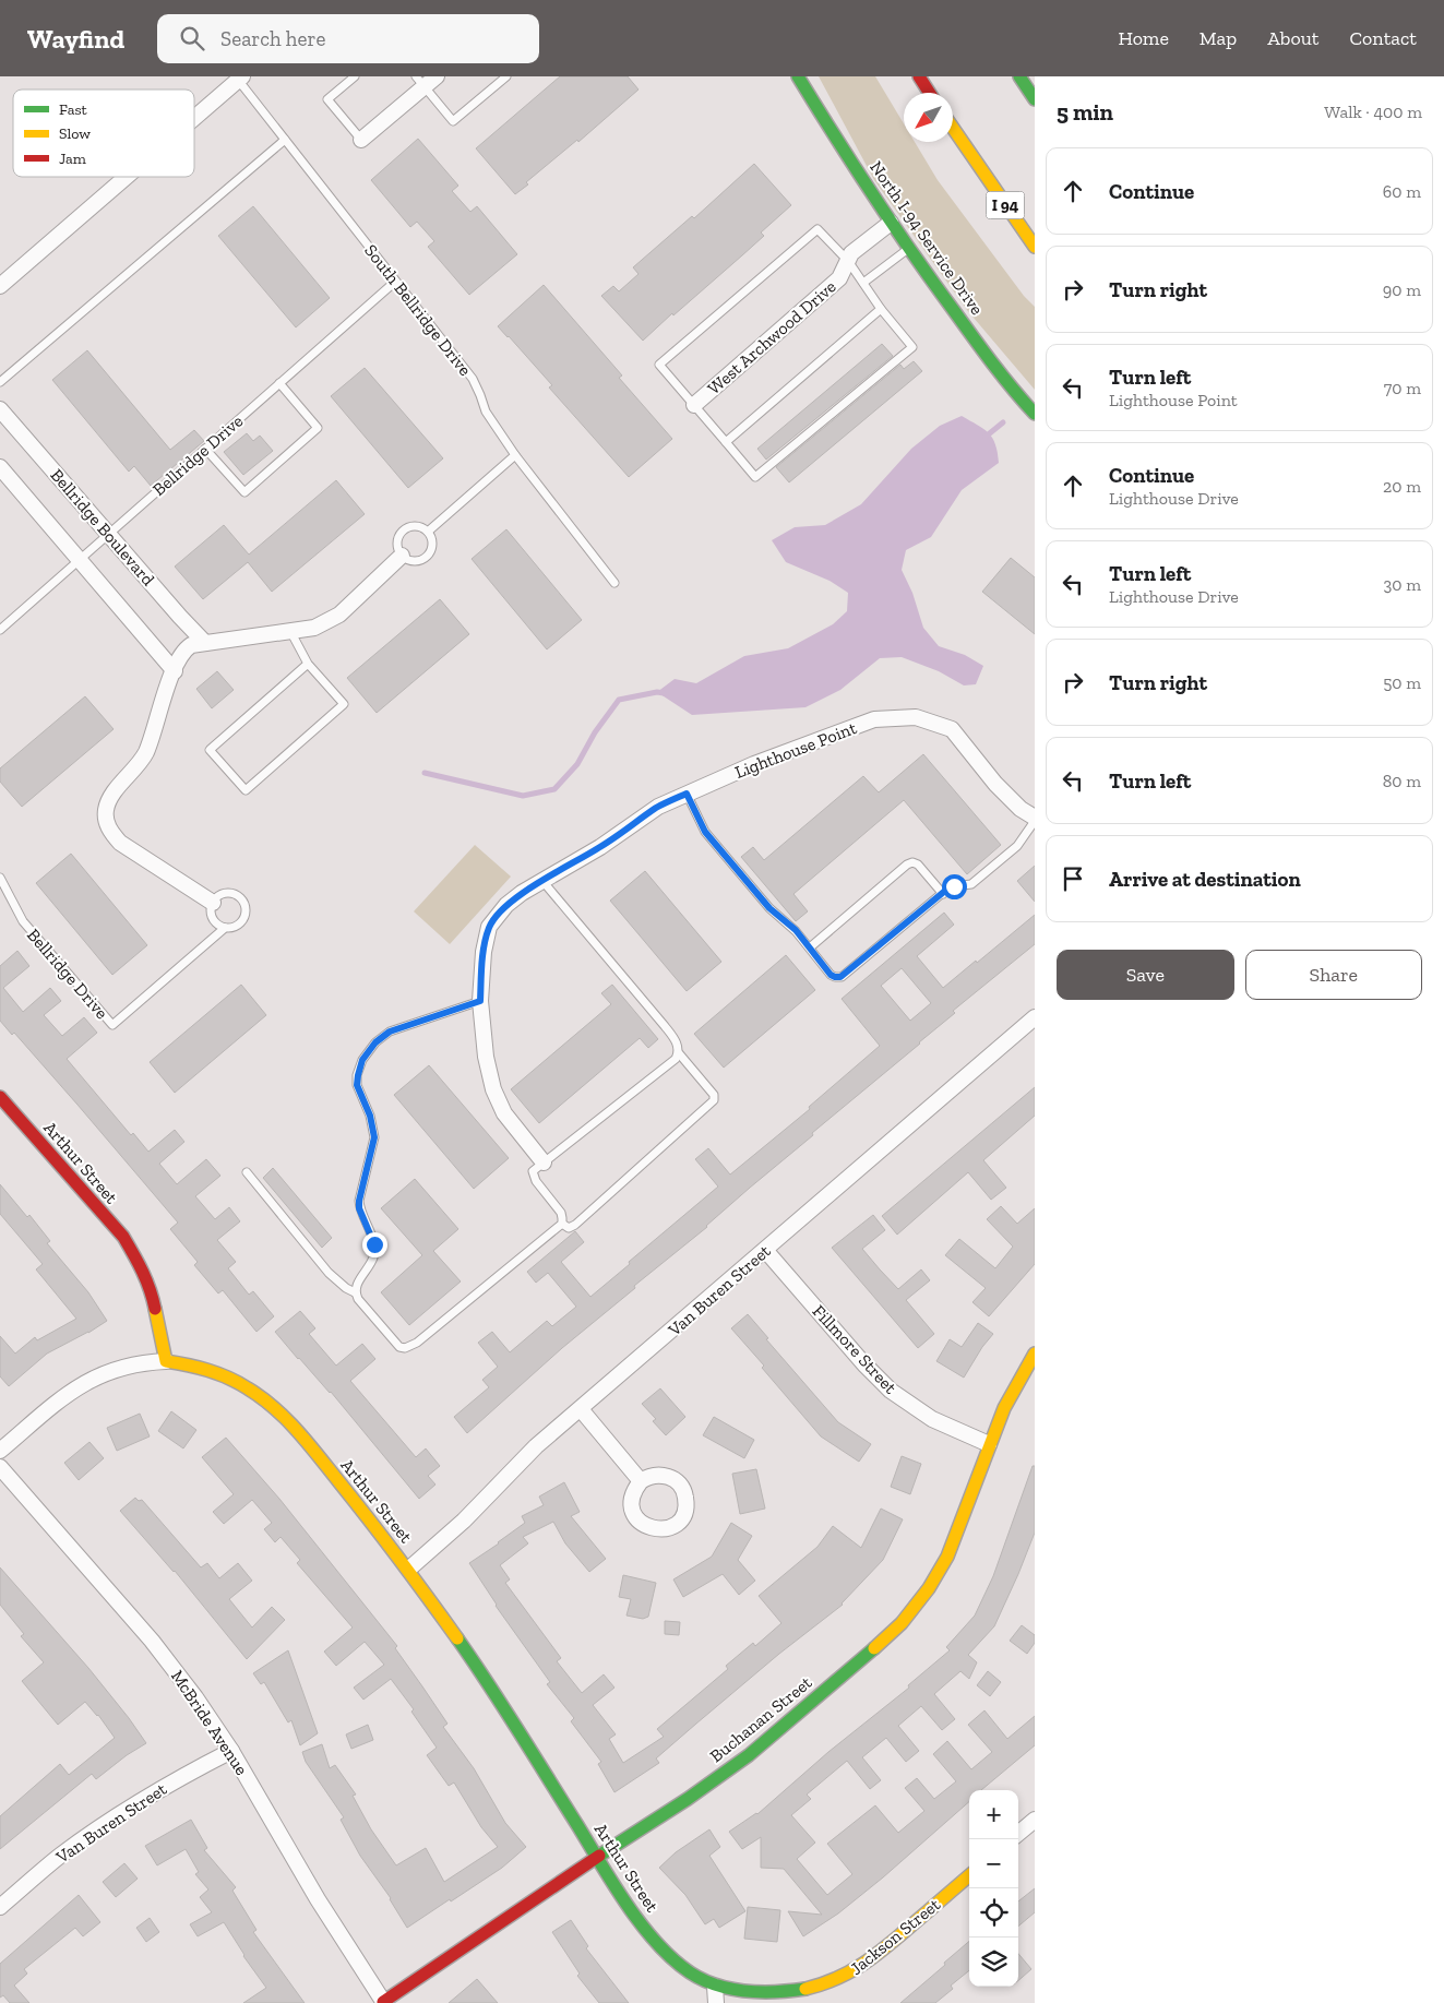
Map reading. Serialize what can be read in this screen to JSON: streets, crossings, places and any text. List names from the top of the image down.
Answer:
{
  "streets": {
    "main road": [
      "I 94",
      "North I-94 Service Drive",
      "Arthur Street",
      "Buchanan Street",
      "Jackson Street"
    ],
    "street": [
      "West Archwood Drive",
      "Bellridge Boulevard",
      "Lighthouse Point",
      "Van Buren Street",
      "Fillmore Street",
      "McBride Avenue"
    ],
    "lane": ["South Bellridge Drive", "Bellridge Drive"]
  },
  "crossings": [
    ["North I-94 Service Drive", "West Archwood Drive"],
    ["South Bellridge Drive", "Bellridge Drive"],
    ["Bellridge Drive", "Bellridge Boulevard"],
    ["Arthur Street", "Van Buren Street"],
    ["Arthur Street", "Buchanan Street"],
    ["Arthur Street", "Jackson Street"],
    ["Van Buren Street", "Fillmore Street"],
    ["Van Buren Street", "McBride Avenue"],
    ["Fillmore Street", "Buchanan Street"],
    ["Buchanan Street", "McBride Avenue"]
  ],
  "legend": ["Fast", "Slow", "Jam"],
  "north": "bottom left",
  "page": {
    "header": "Wayfind",
    "search": "Search here",
    "nav": [
      "Home",
      "Map",
      "About",
      "Contact"
    ],
    "heading": ["5 min", "Walk · 400 m"],
    "list": [
      ["Continue", "60 m"],
      ["Turn right", "90 m"],
      ["Turn left", "Lighthouse Point", "70 m"],
      ["Continue", "Lighthouse Drive", "20 m"],
      ["Turn left", "Lighthouse Drive", "30 m"],
      ["Turn right", "50 m"],
      ["Turn left", "80 m"],
      "Arrive at destination"
    ],
    "buttons": ["Save", "Share"],
    "map_buttons": ["+", "−"]
  }
}
